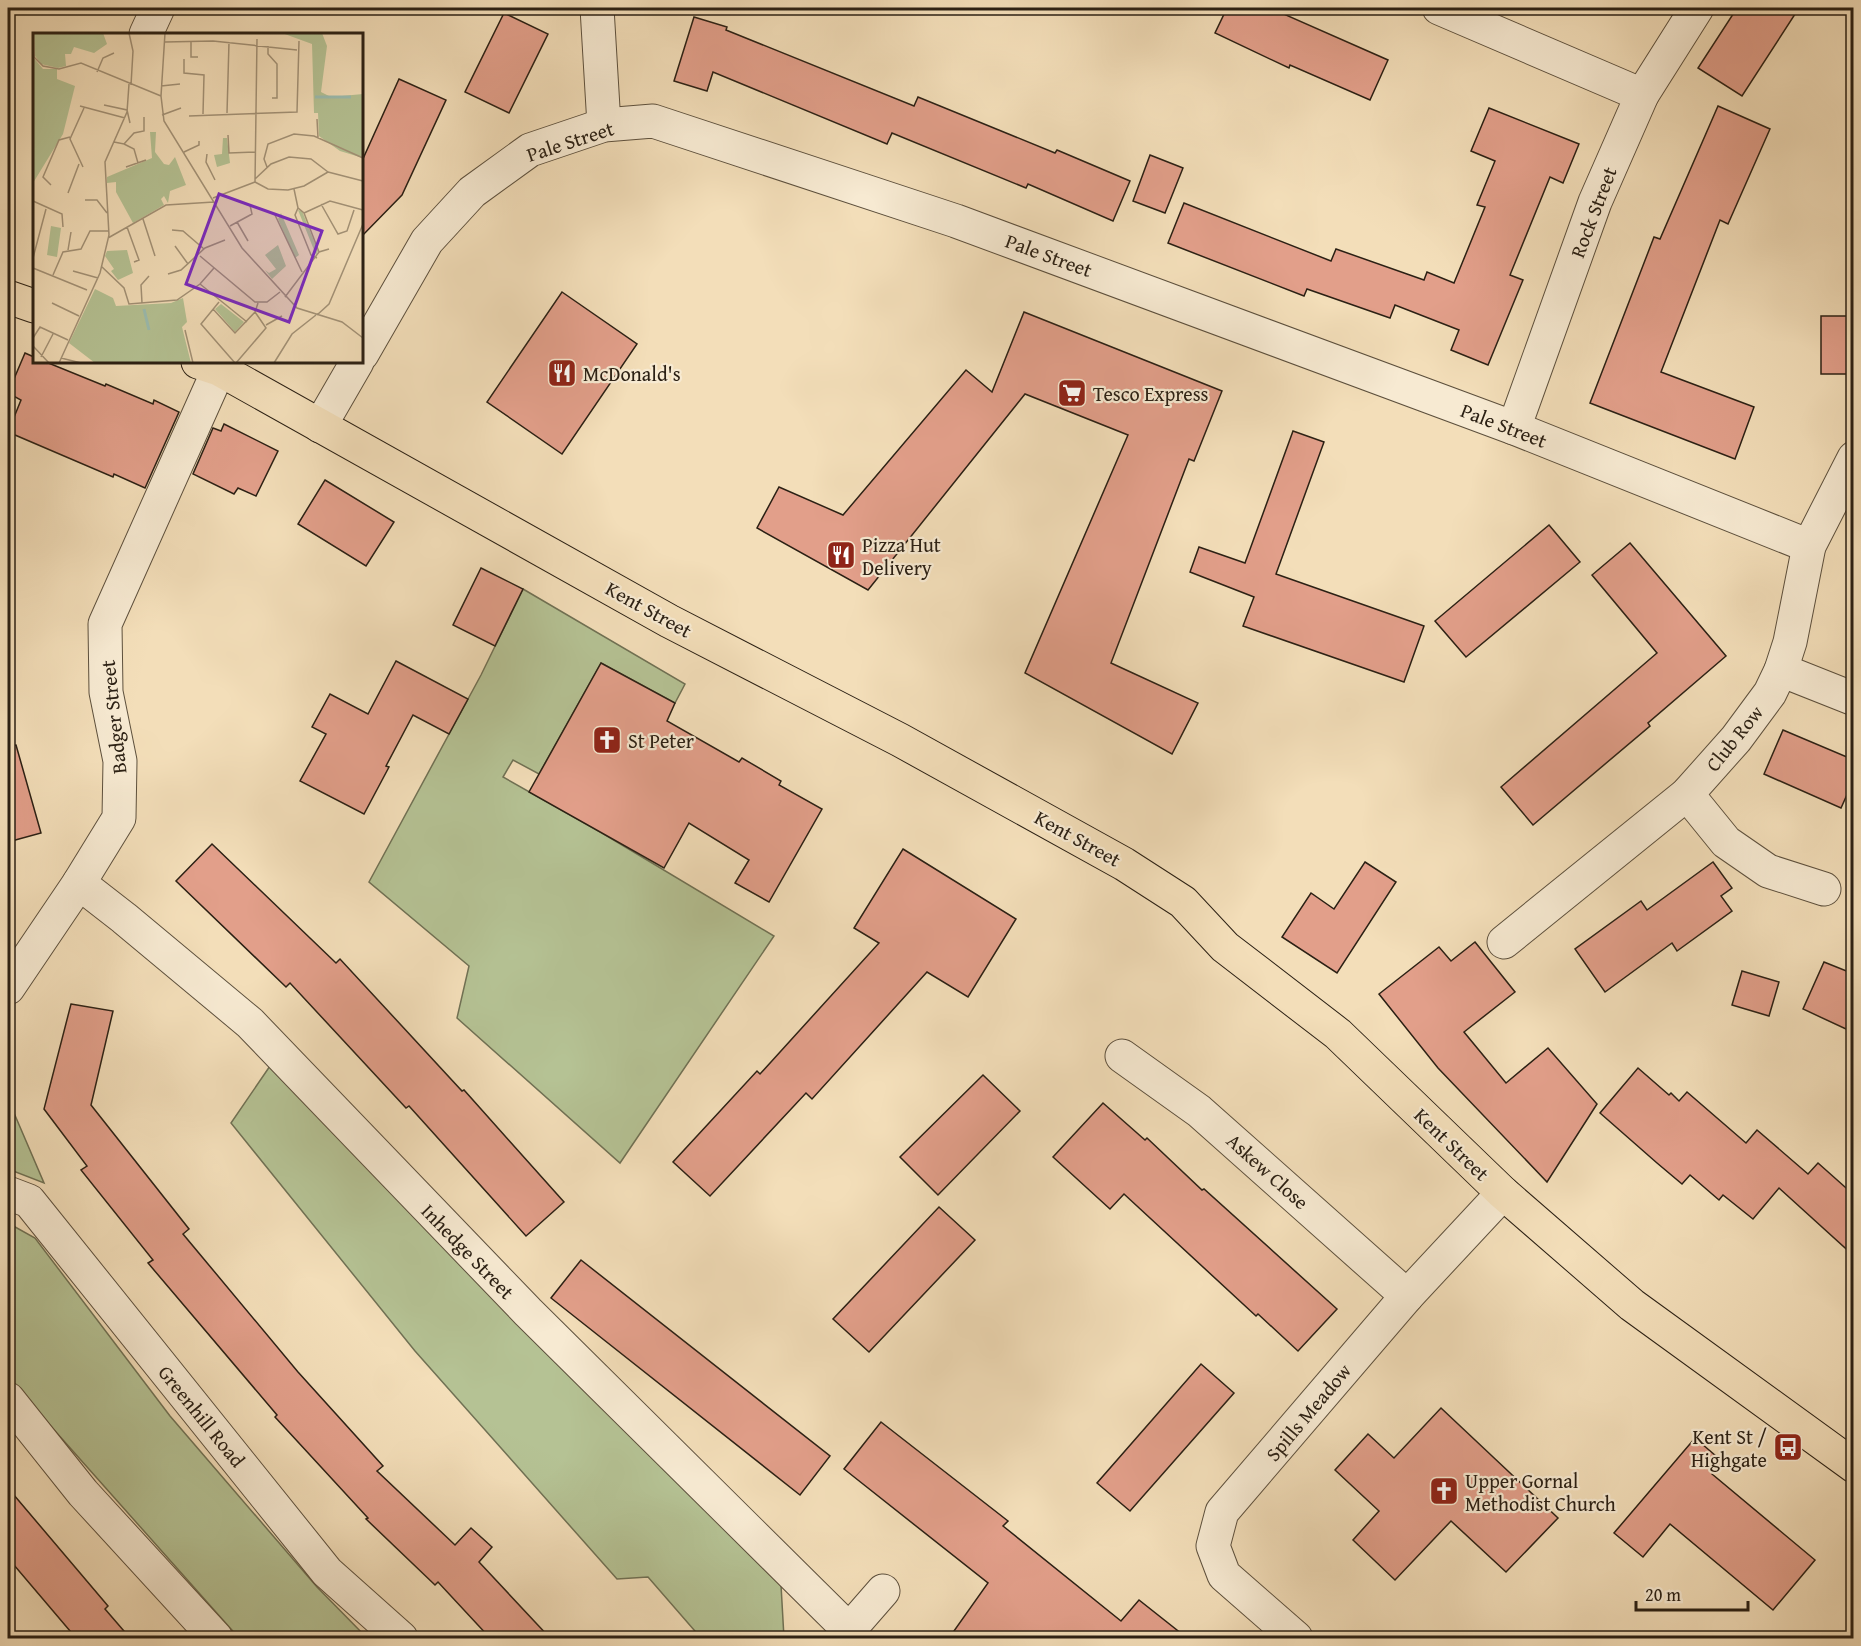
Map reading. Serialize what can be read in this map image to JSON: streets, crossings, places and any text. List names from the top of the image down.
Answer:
{
  "streets": {
    "main road": ["Kent Street"],
    "street": [
      "Pale Street",
      "Rock Street",
      "Badger Street",
      "Club Row",
      "Askew Close",
      "Inhedge Street",
      "Spills Meadow",
      "Greenhill Road"
    ]
  },
  "crossings": [
    ["Pale Street", "Rock Street"],
    ["Pale Street", "Club Row"],
    ["Kent Street", "Badger Street"],
    ["Kent Street", "Spills Meadow"],
    ["Badger Street", "Inhedge Street"],
    ["Askew Close", "Spills Meadow"]
  ],
  "places": {
    "restaurant": ["McDonald's", "Pizza Hut Delivery"],
    "supermarket": ["Tesco Express"],
    "church": ["St Peter", "Upper Gornal Methodist Church"],
    "bus stop": ["Kent St / Highgate"]
  },
  "scale_bar": "20 m"
}
